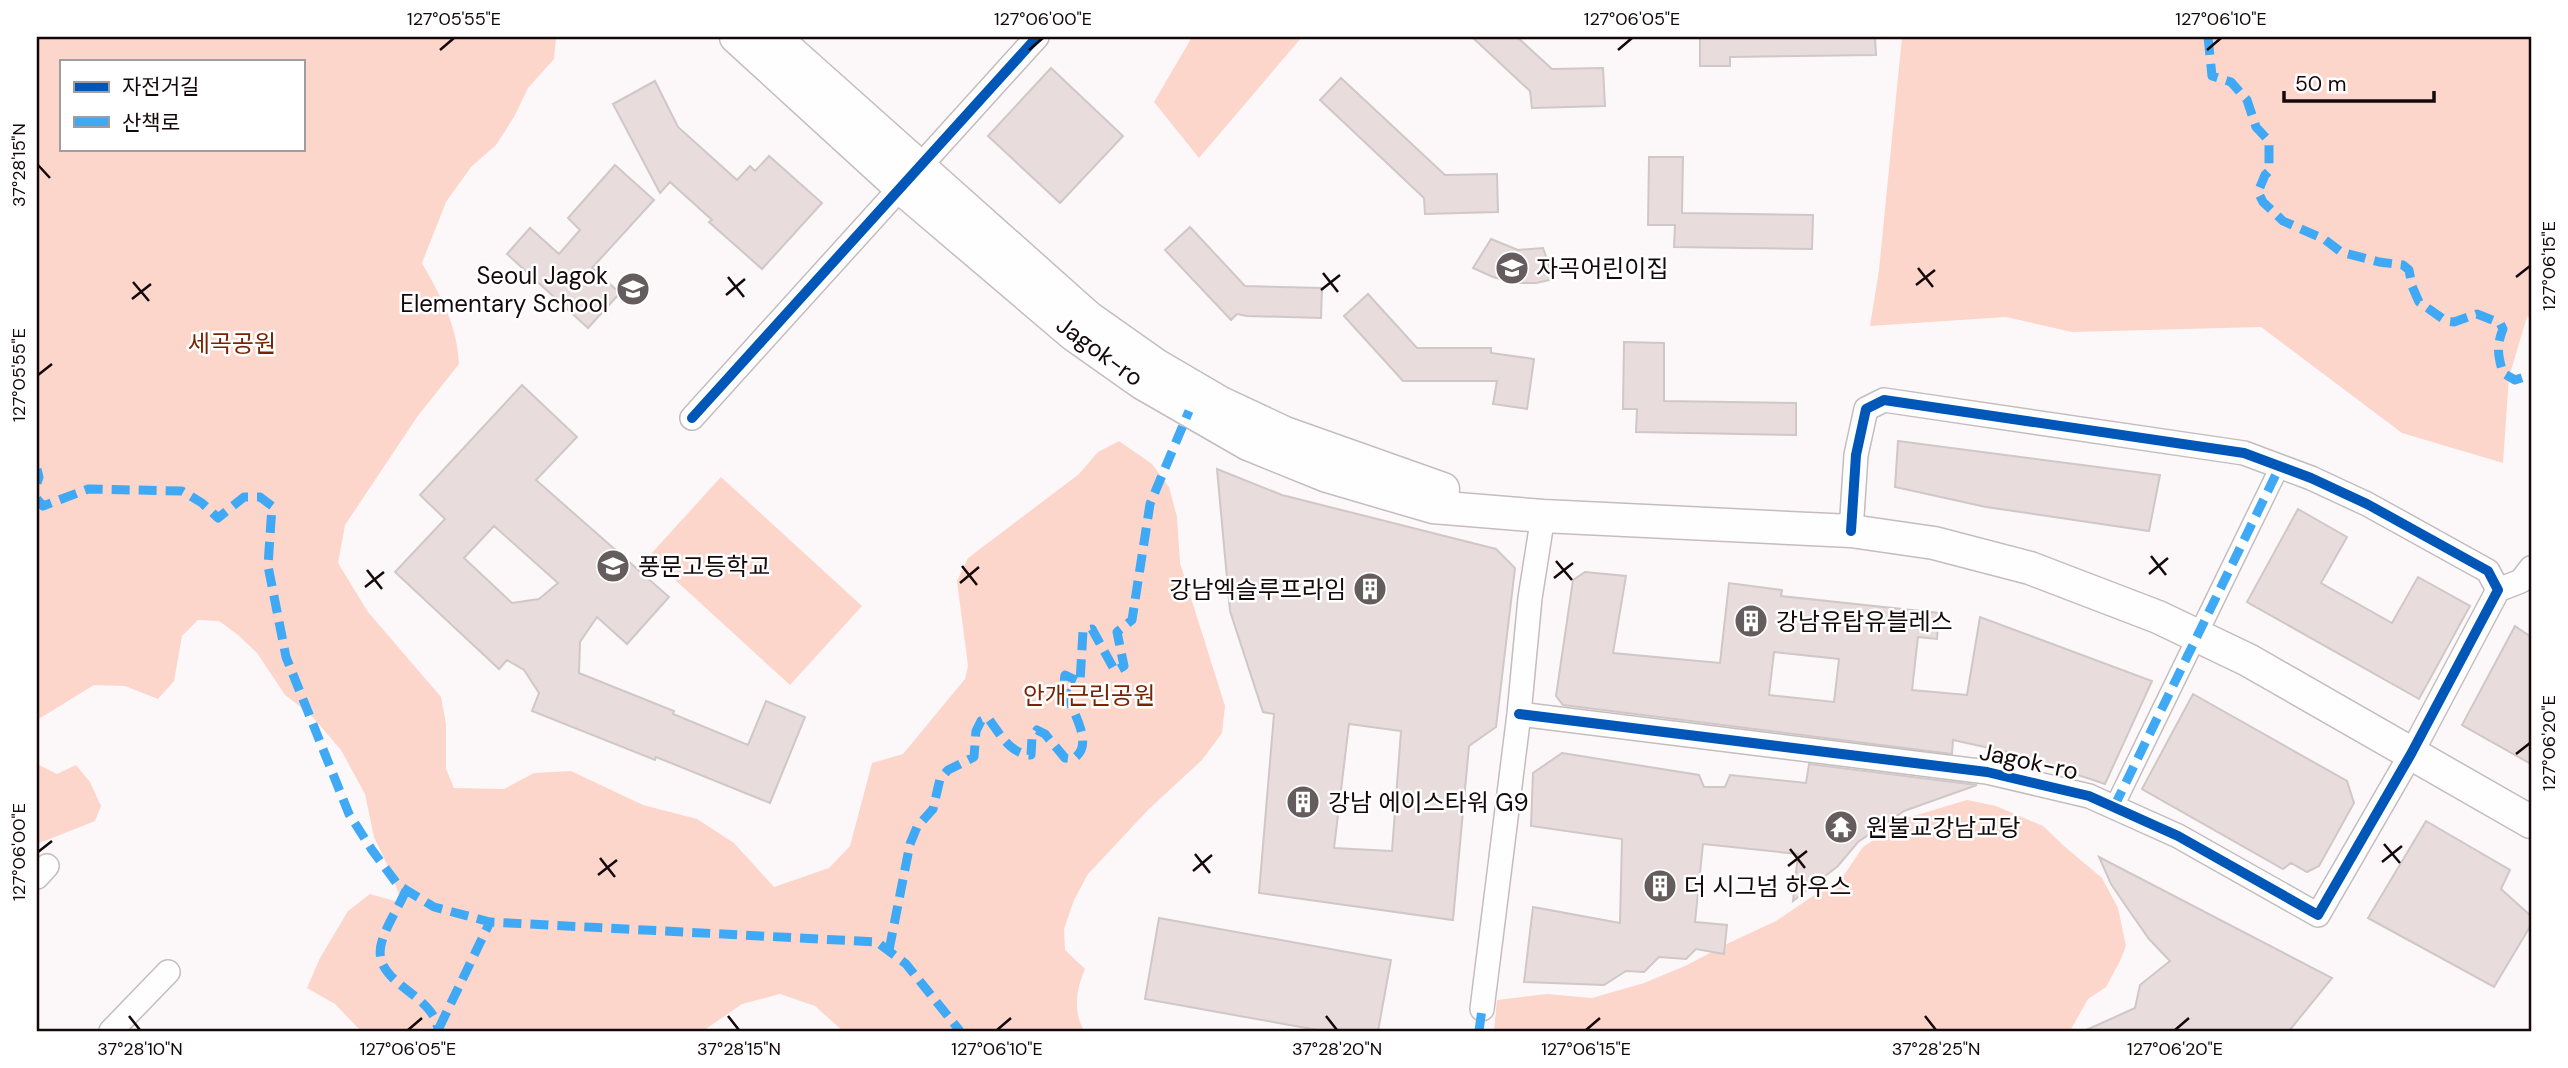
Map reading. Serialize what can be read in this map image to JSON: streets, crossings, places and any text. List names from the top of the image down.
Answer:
{
  "streets": {
    "main road": ["Jagok-ro"]
  },
  "parks": ["세곡공원", "안개근린공원"],
  "places": {
    "school or university": ["자곡어린이집", "Seoul Jagok Elementary School", "풍문고등학교"],
    "building": [
      "강남엑슬루프라임",
      "강남유탑유블레스",
      "강남 에이스타워 G9",
      "더 시그넘 하우스"
    ],
    "temple": ["원불교강남교당"]
  },
  "legend": ["자전거길", "산책로"],
  "scale_bar": "50 m",
  "coordinates": [
    "127°05'55\"E",
    "127°06'00\"E",
    "127°06'05\"E",
    "127°06'10\"E",
    "37°28'15\"N",
    "127°06'15\"E",
    "127°06'20\"E",
    "37°28'10\"N",
    "37°28'20\"N",
    "37°28'25\"N"
  ]
}
